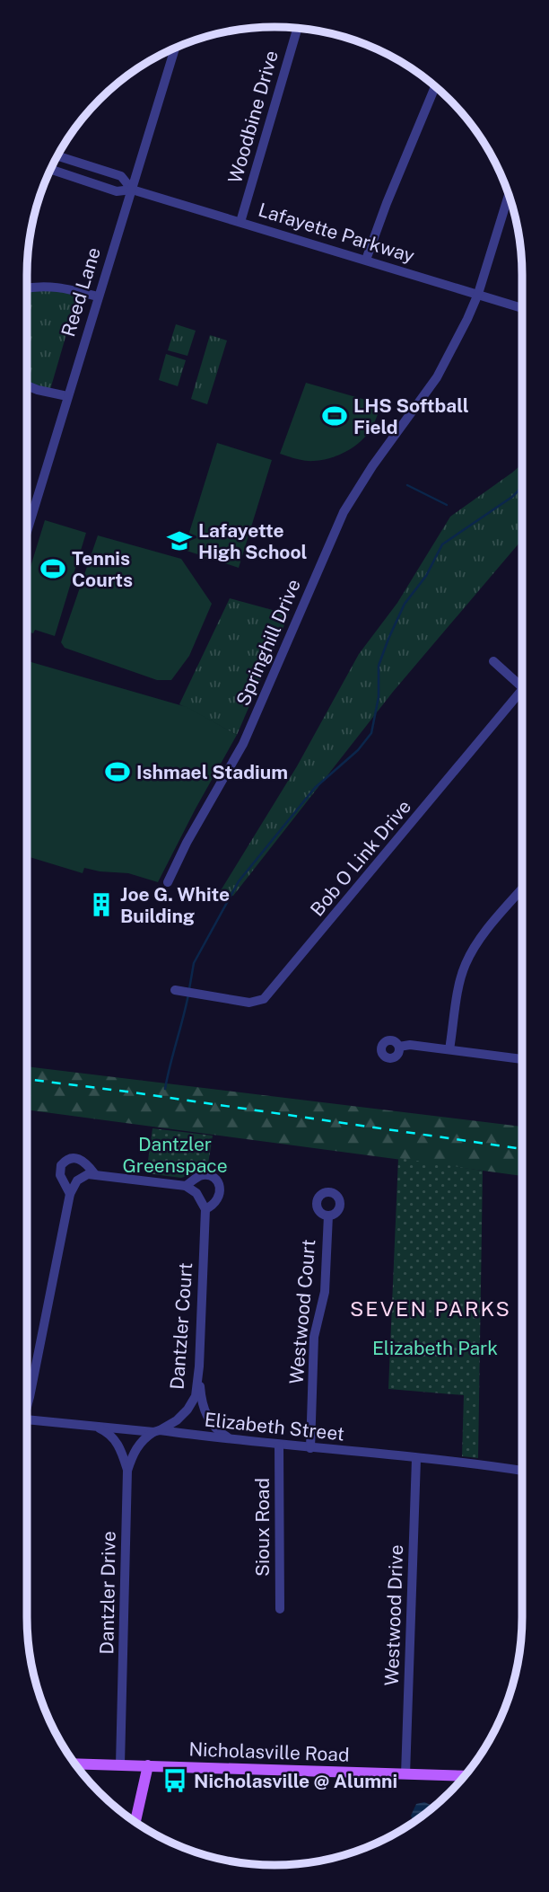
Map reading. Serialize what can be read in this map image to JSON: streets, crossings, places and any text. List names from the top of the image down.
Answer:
{
  "streets": {
    "main road": ["Nicholasville Road"],
    "street": [
      "Woodbine Drive",
      "Lafayette Parkway",
      "Reed Lane",
      "Springhill Drive",
      "Bob O Link Drive",
      "Westwood Court",
      "Dantzler Court",
      "Elizabeth Street",
      "Sioux Road",
      "Dantzler Drive",
      "Westwood Drive"
    ]
  },
  "crossings": [
    ["Woodbine Drive", "Lafayette Parkway"],
    ["Lafayette Parkway", "Reed Lane"],
    ["Lafayette Parkway", "Springhill Drive"],
    ["Westwood Court", "Elizabeth Street"],
    ["Dantzler Court", "Elizabeth Street"],
    ["Dantzler Court", "Dantzler Drive"],
    ["Elizabeth Street", "Sioux Road"],
    ["Elizabeth Street", "Dantzler Drive"],
    ["Elizabeth Street", "Westwood Drive"],
    ["Dantzler Drive", "Nicholasville Road"],
    ["Westwood Drive", "Nicholasville Road"]
  ],
  "districts": ["SEVEN PARKS"],
  "parks": ["Dantzler Greenspace", "Elizabeth Park"],
  "places": {
    "sports": ["LHS Softball Field", "Tennis Courts", "Ishmael Stadium"],
    "school or university": ["Lafayette High School"],
    "building": ["Joe G. White Building"],
    "bus stop": ["Nicholasville @ Alumni"]
  }
}
